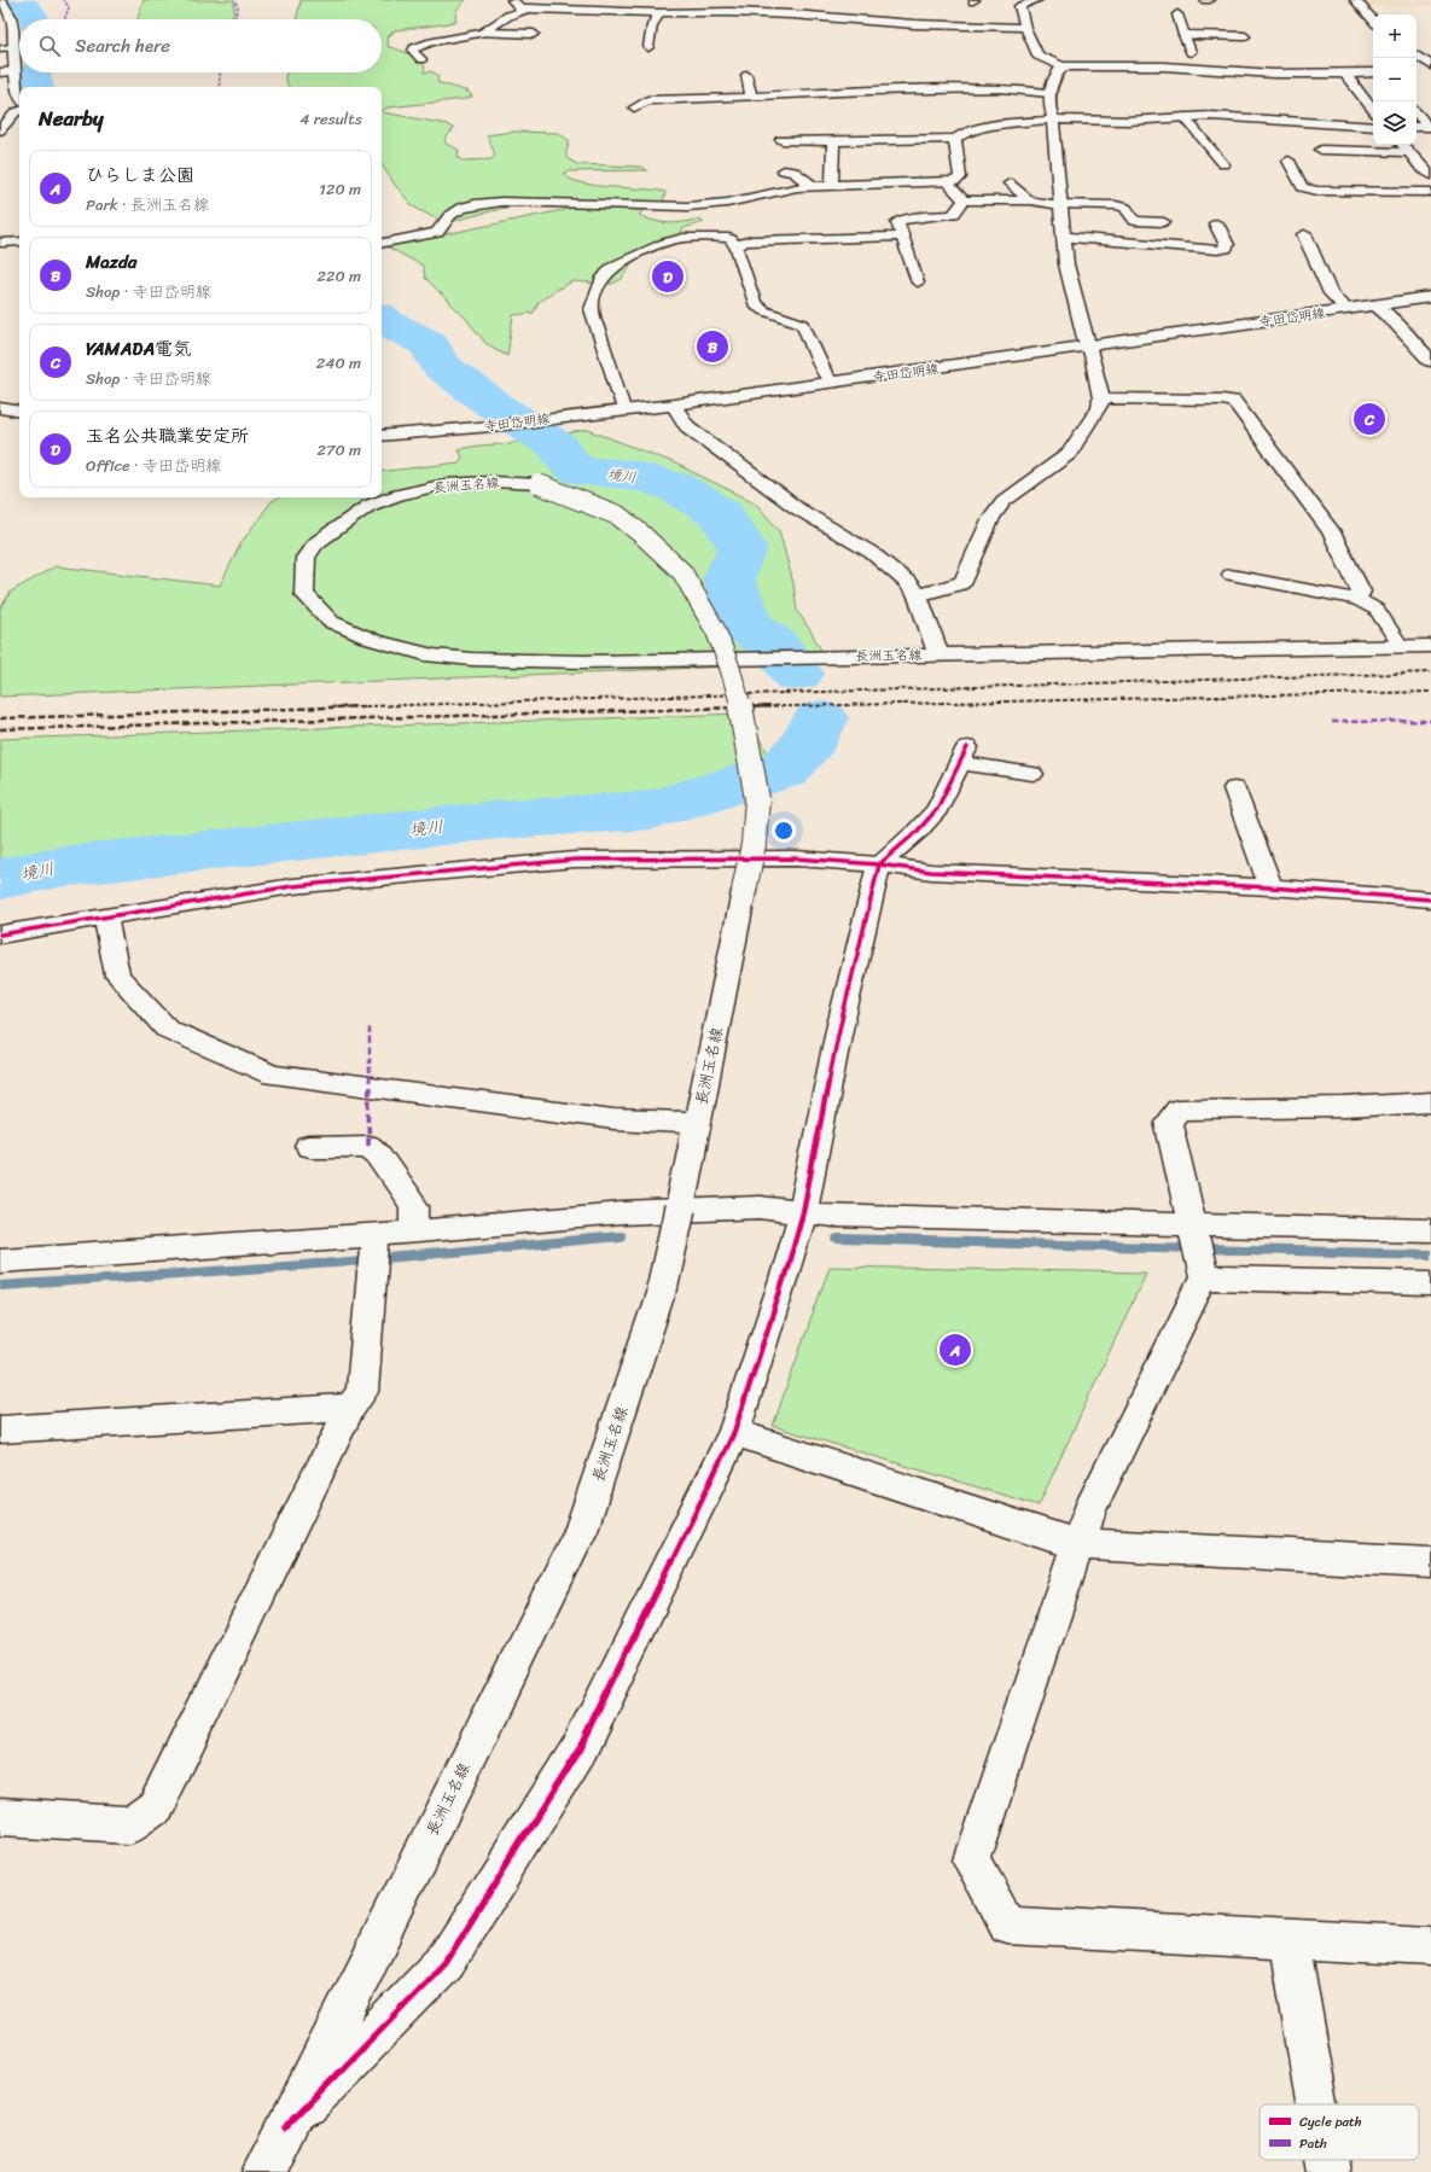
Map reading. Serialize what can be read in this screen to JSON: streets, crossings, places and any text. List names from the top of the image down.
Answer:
{
  "streets": {
    "street": ["寺田岱明線", "長洲玉名線"]
  },
  "crossings": [
    ["寺田岱明線", "長洲玉名線"]
  ],
  "water": ["境川"],
  "legend": ["Cycle path", "Path"],
  "page": {
    "map_buttons": ["+", "−"],
    "search": "Search here",
    "heading": ["Nearby", "4 results"],
    "list": [
      {
        "mark": "A",
        "name": "ひらしま公園",
        "note": "Park · 長洲玉名線",
        "value": "120 m"
      },
      {
        "mark": "B",
        "name": "Mazda",
        "note": "Shop · 寺田岱明線",
        "value": "220 m"
      },
      {
        "mark": "C",
        "name": "YAMADA電気",
        "note": "Shop · 寺田岱明線",
        "value": "240 m"
      },
      {
        "mark": "D",
        "name": "玉名公共職業安定所",
        "note": "Office · 寺田岱明線",
        "value": "270 m"
      }
    ],
    "pins": [
      "D",
      "B",
      "C",
      "A"
    ]
  }
}
